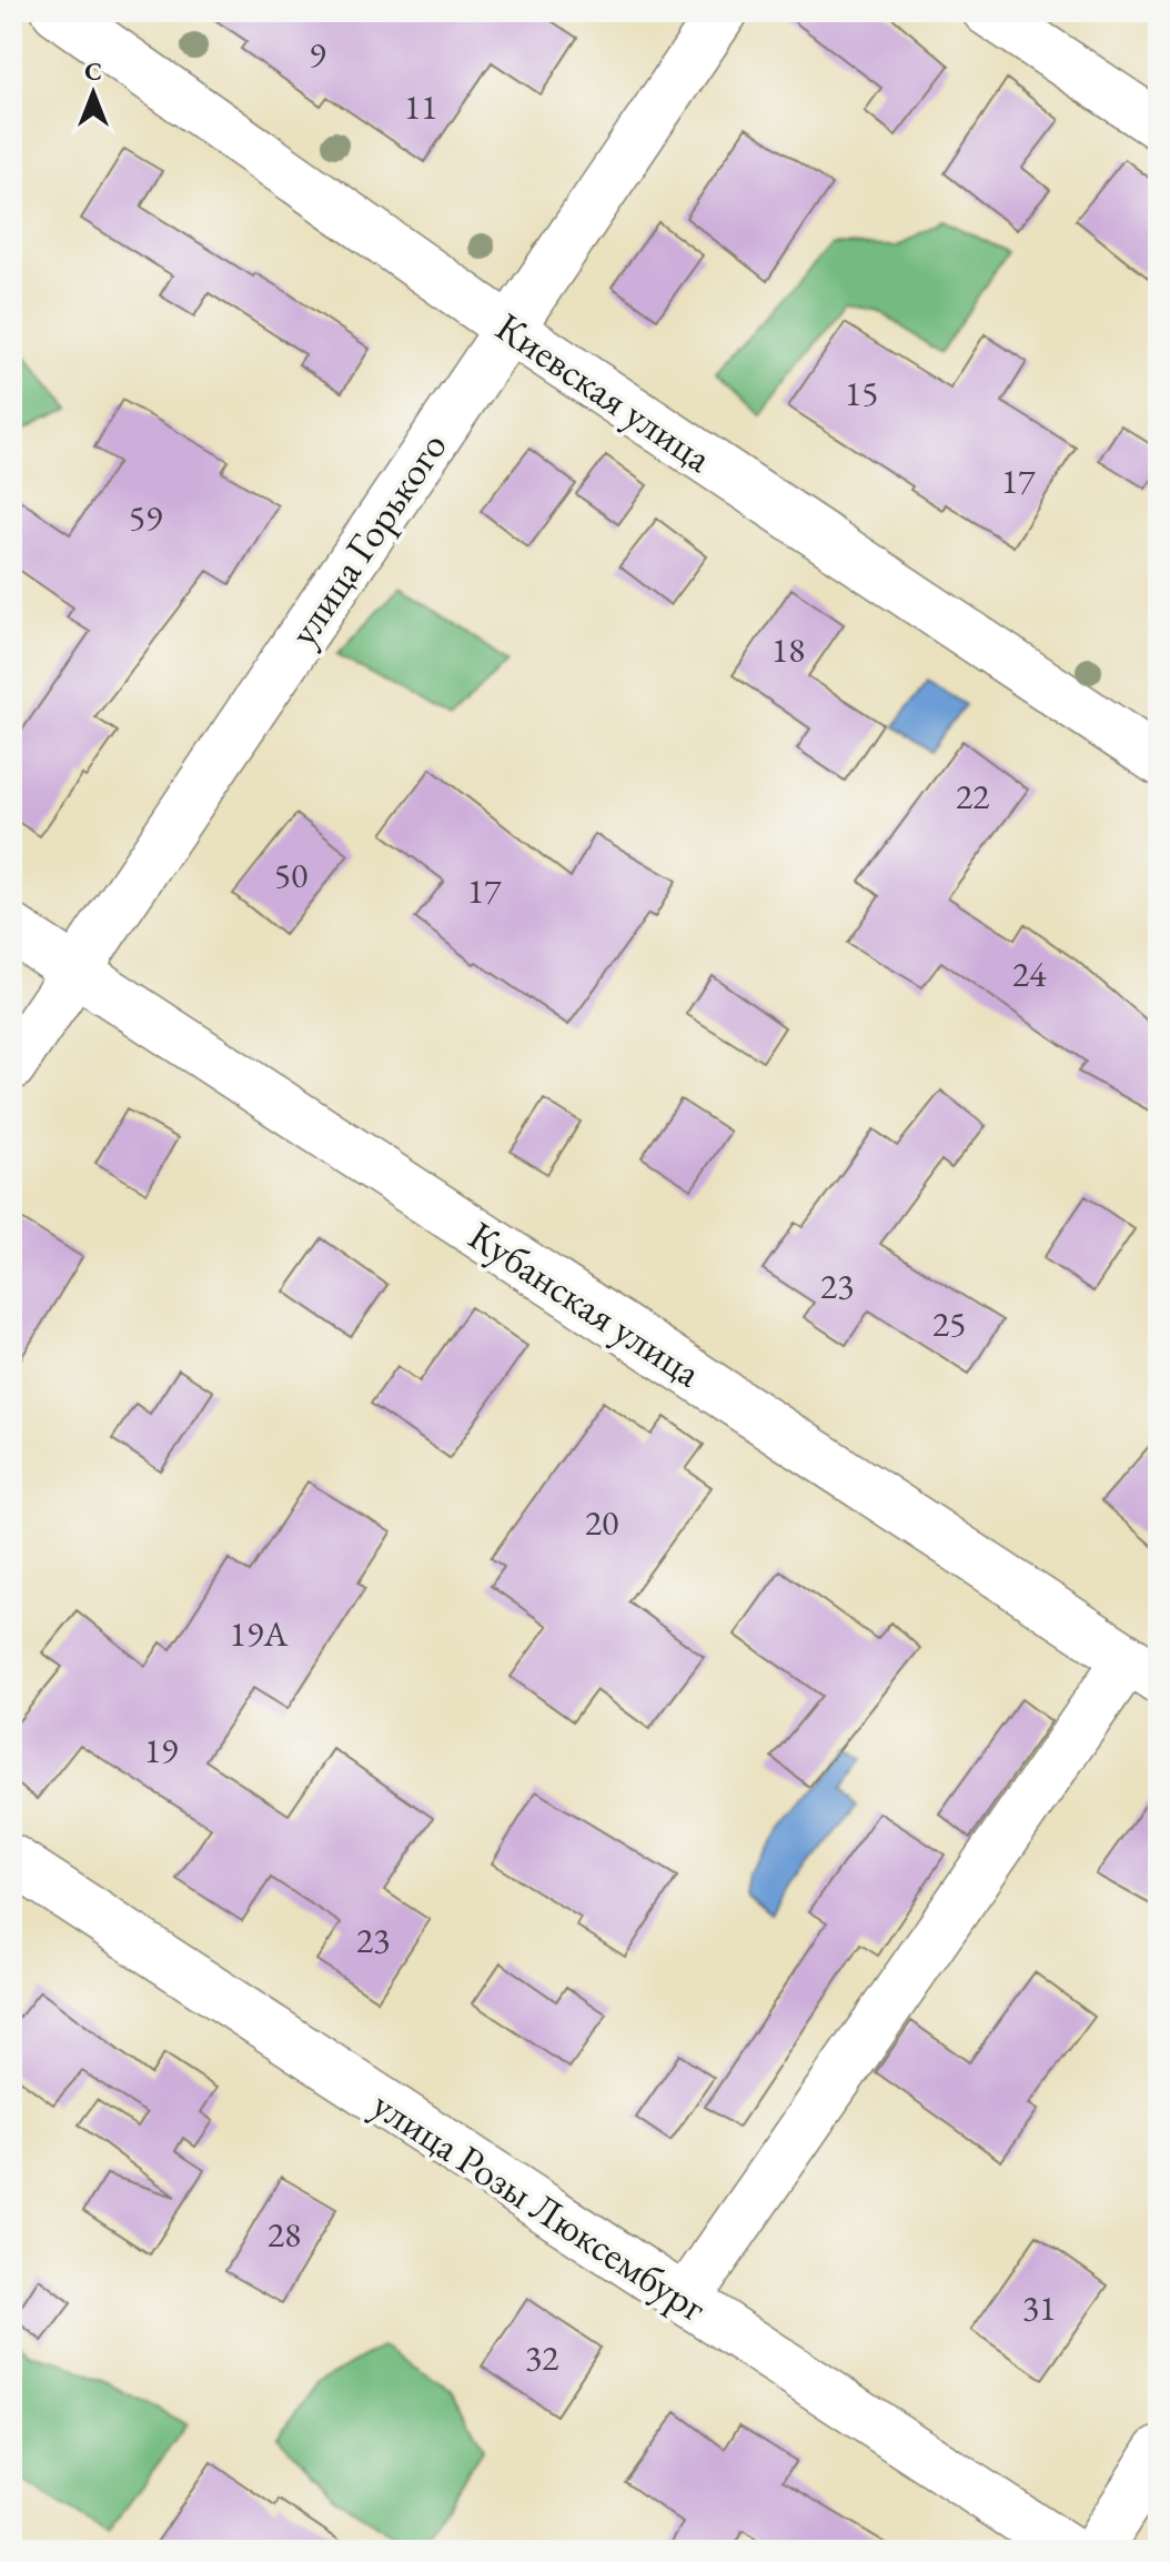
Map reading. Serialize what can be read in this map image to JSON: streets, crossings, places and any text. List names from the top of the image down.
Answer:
{
  "streets": {
    "street": [
      "Киевская улица",
      "улица Горького",
      "Кубанская улица",
      "улица Розы Люксембург"
    ]
  },
  "crossings": [
    ["Киевская улица", "улица Горького"],
    ["улица Горького", "Кубанская улица"]
  ],
  "house_numbers": [
    "9",
    "11",
    "15",
    "17",
    "59",
    "18",
    "22",
    "50",
    "17",
    "24",
    "23",
    "25",
    "20",
    "19А",
    "19",
    "23",
    "28",
    "31",
    "32"
  ],
  "north": "top"
}
